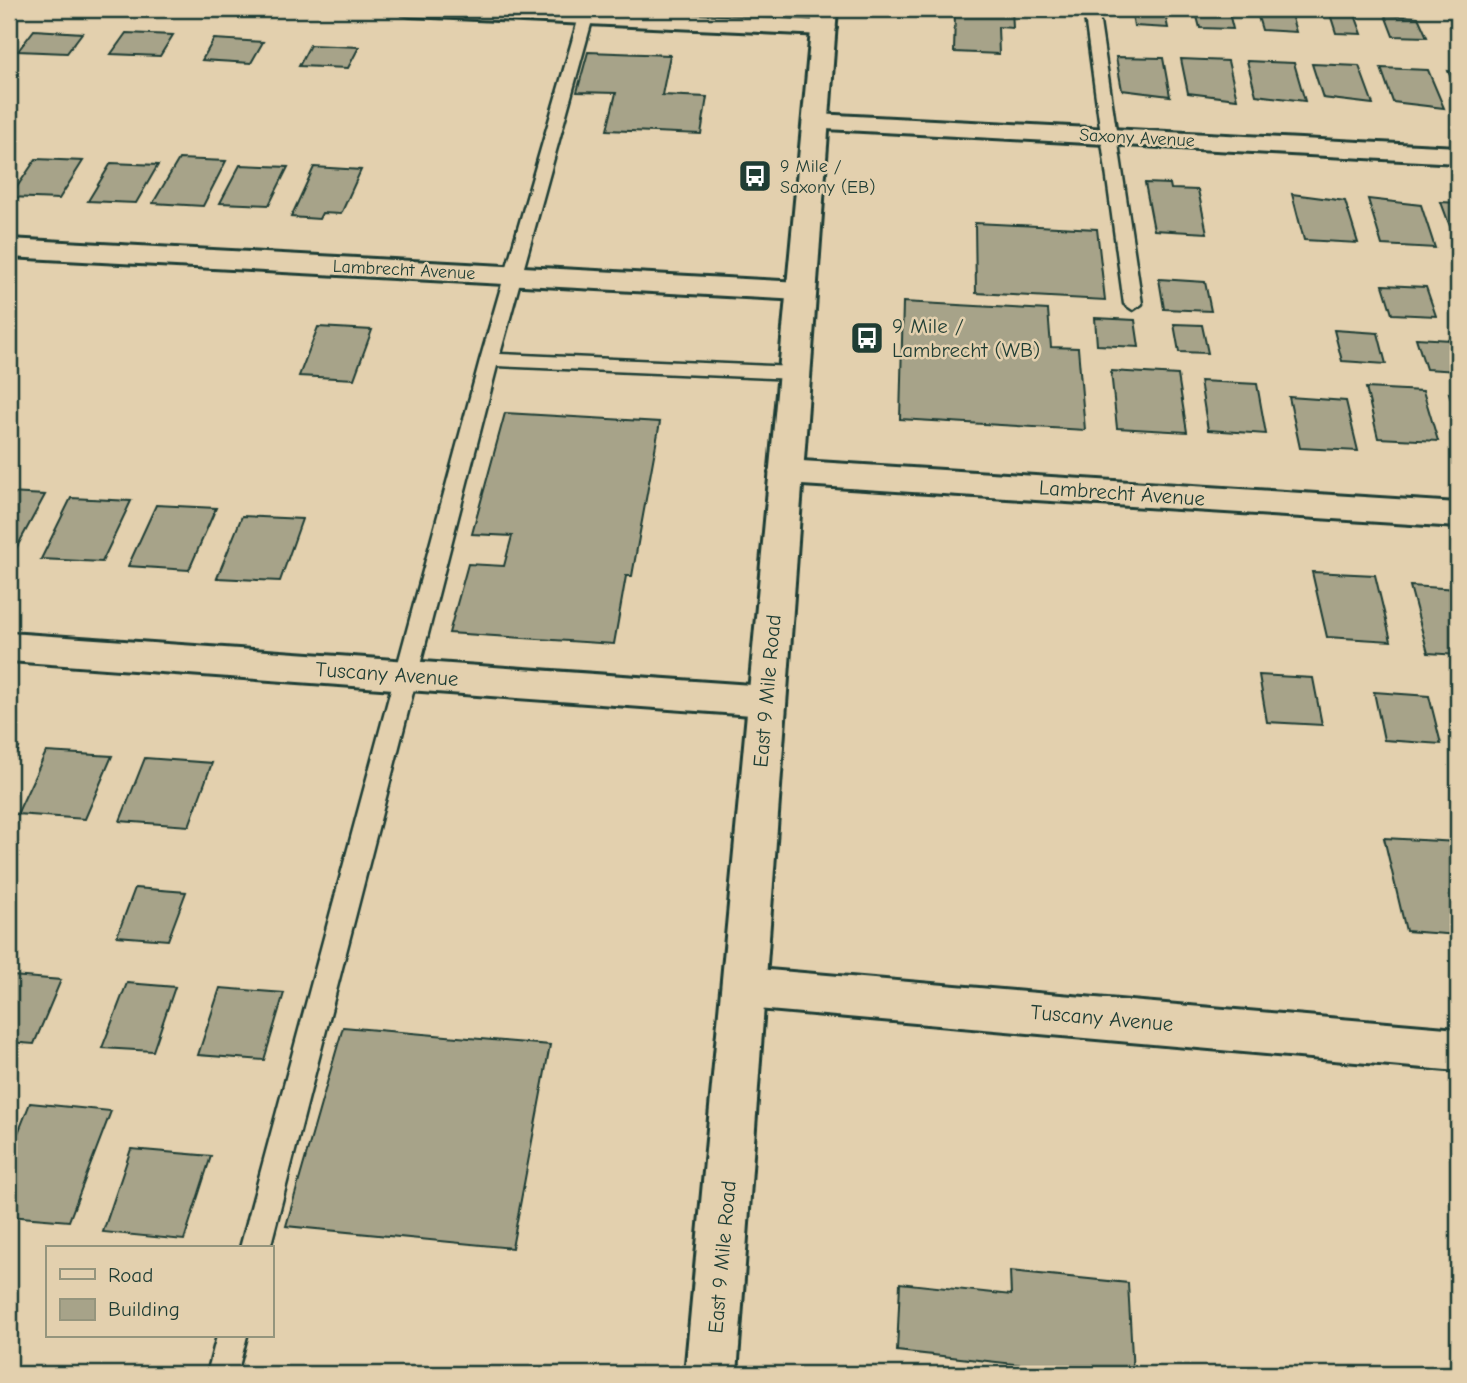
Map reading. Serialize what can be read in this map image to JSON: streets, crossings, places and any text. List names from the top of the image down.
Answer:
{
  "streets": {
    "street": [
      "Saxony Avenue",
      "Lambrecht Avenue",
      "Tuscany Avenue",
      "East 9 Mile Road"
    ]
  },
  "crossings": [
    ["Saxony Avenue", "East 9 Mile Road"],
    ["Lambrecht Avenue", "East 9 Mile Road"],
    ["Tuscany Avenue", "East 9 Mile Road"]
  ],
  "places": {
    "bus stop": ["9 Mile / Saxony (EB)", "9 Mile / Lambrecht (WB)"]
  },
  "legend": ["Road", "Building"]
}
